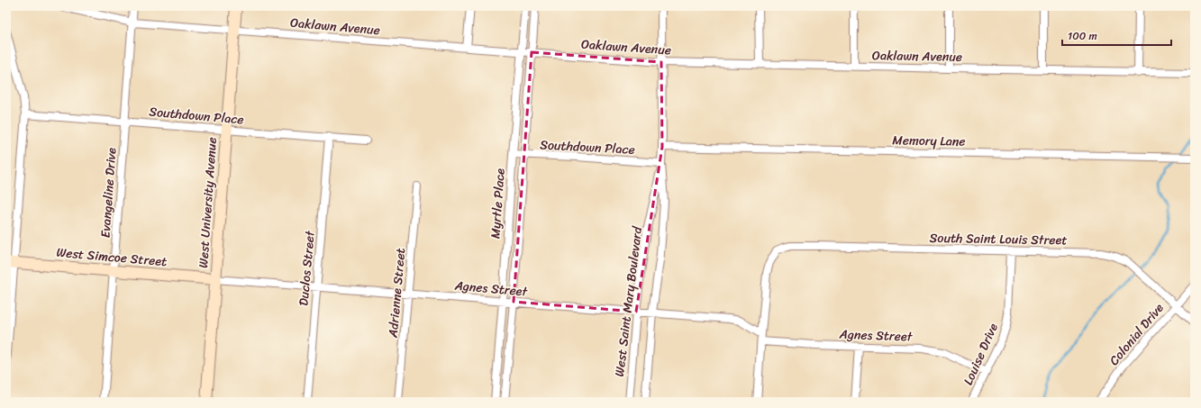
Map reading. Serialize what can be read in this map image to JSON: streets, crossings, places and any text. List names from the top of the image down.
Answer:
{
  "streets": {
    "main road": ["West University Avenue", "West Simcoe Street"],
    "street": [
      "Oaklawn Avenue",
      "Southdown Place",
      "Memory Lane",
      "Evangeline Drive",
      "Myrtle Place",
      "South Saint Louis Street",
      "Duclos Street",
      "Agnes Street",
      "Adrienne Street",
      "West Saint Mary Boulevard",
      "Colonial Drive",
      "Louise Drive"
    ]
  },
  "crossings": [
    ["Oaklawn Avenue", "Evangeline Drive"],
    ["Oaklawn Avenue", "West University Avenue"],
    ["Oaklawn Avenue", "Myrtle Place"],
    ["Oaklawn Avenue", "West Saint Mary Boulevard"],
    ["Southdown Place", "Evangeline Drive"],
    ["Southdown Place", "West University Avenue"],
    ["Southdown Place", "Myrtle Place"],
    ["Southdown Place", "Duclos Street"],
    ["Southdown Place", "West Saint Mary Boulevard"],
    ["Memory Lane", "West Saint Mary Boulevard"],
    ["Evangeline Drive", "West Simcoe Street"],
    ["West University Avenue", "West Simcoe Street"],
    ["West University Avenue", "Agnes Street"],
    ["Myrtle Place", "Agnes Street"],
    ["South Saint Louis Street", "Agnes Street"],
    ["South Saint Louis Street", "Colonial Drive"],
    ["South Saint Louis Street", "Louise Drive"],
    ["West Simcoe Street", "Agnes Street"],
    ["Duclos Street", "Agnes Street"],
    ["Agnes Street", "Adrienne Street"],
    ["Agnes Street", "West Saint Mary Boulevard"],
    ["Agnes Street", "Louise Drive"]
  ],
  "scale_bar": "100 m"
}
